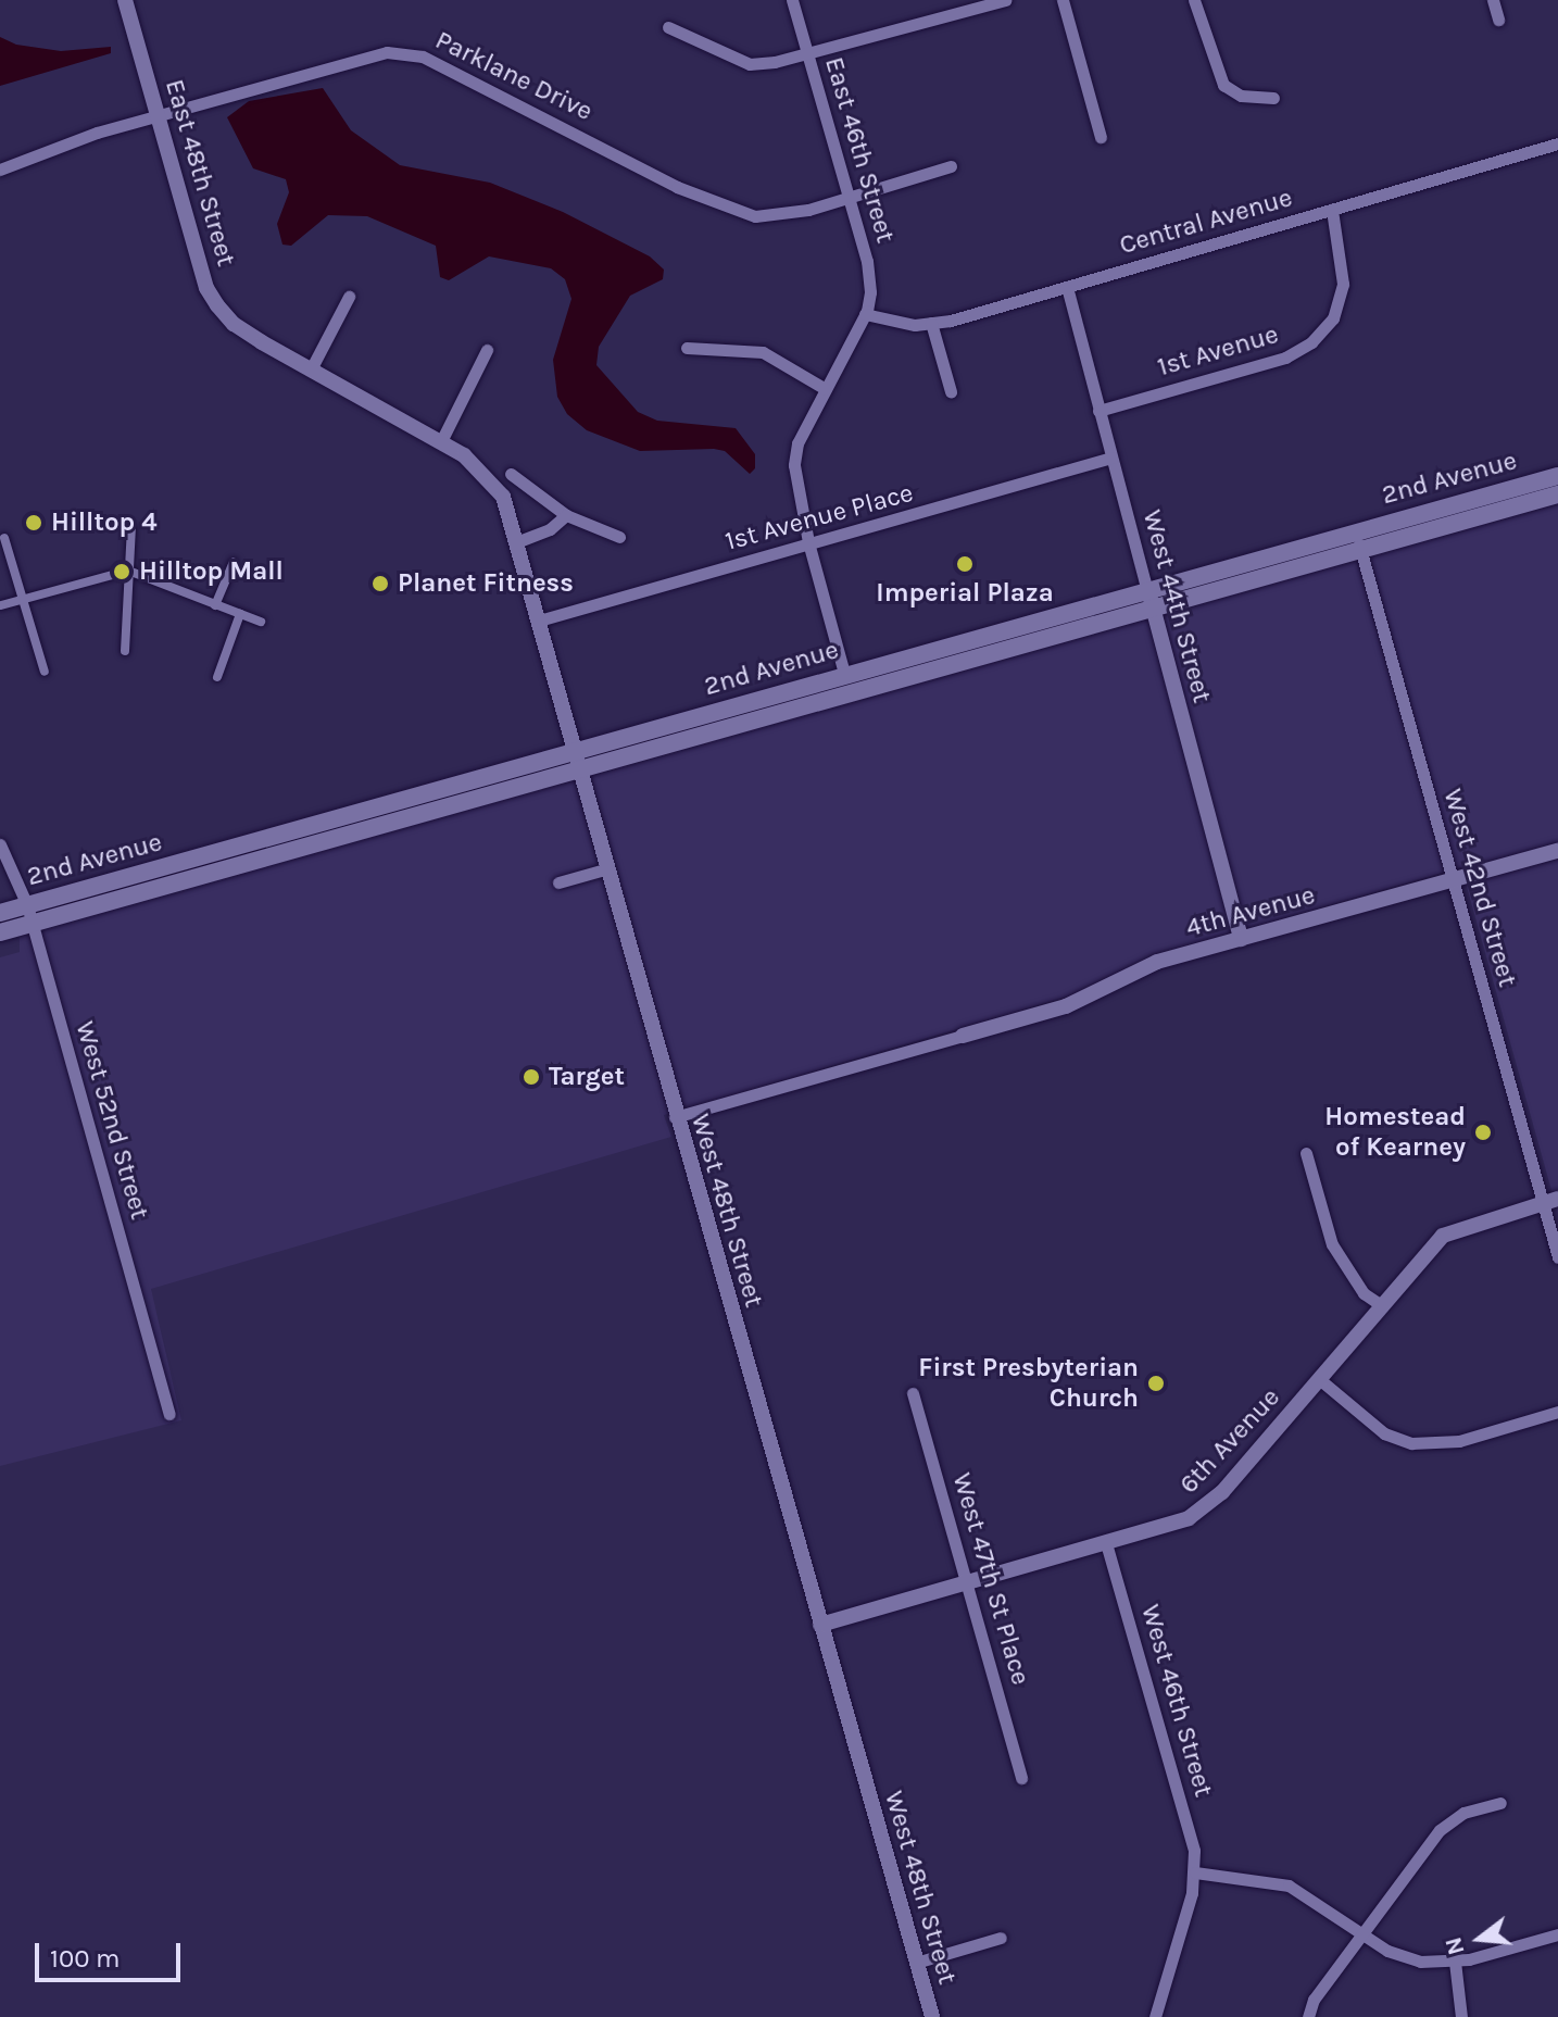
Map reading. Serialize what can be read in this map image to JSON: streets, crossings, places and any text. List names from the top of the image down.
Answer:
{
  "streets": {
    "main road": ["2nd Avenue"],
    "street": [
      "Parklane Drive",
      "East 46th Street",
      "East 48th Street",
      "Central Avenue",
      "1st Avenue",
      "1st Avenue Place",
      "West 44th Street",
      "West 42nd Street",
      "4th Avenue",
      "West 52nd Street",
      "West 48th Street",
      "6th Avenue",
      "West 47th St Place",
      "West 46th Street"
    ]
  },
  "crossings": [
    ["Parklane Drive", "East 46th Street"],
    ["Parklane Drive", "East 48th Street"],
    ["East 46th Street", "Central Avenue"],
    ["East 48th Street", "West 48th Street"],
    ["Central Avenue", "1st Avenue"],
    ["Central Avenue", "West 44th Street"],
    ["1st Avenue", "West 44th Street"],
    ["2nd Avenue", "West 44th Street"],
    ["2nd Avenue", "West 42nd Street"],
    ["2nd Avenue", "West 52nd Street"],
    ["2nd Avenue", "West 48th Street"],
    ["1st Avenue Place", "West 44th Street"],
    ["1st Avenue Place", "West 48th Street"],
    ["West 44th Street", "4th Avenue"],
    ["West 42nd Street", "4th Avenue"],
    ["West 42nd Street", "6th Avenue"],
    ["West 48th Street", "6th Avenue"],
    ["6th Avenue", "West 47th St Place"],
    ["6th Avenue", "West 46th Street"]
  ],
  "places": [
    "Hilltop 4",
    "Imperial Plaza",
    "Hilltop Mall",
    "Planet Fitness",
    "Target",
    "Homestead of Kearney",
    "First Presbyterian Church"
  ],
  "scale_bar": "100 m",
  "north": "left"
}
